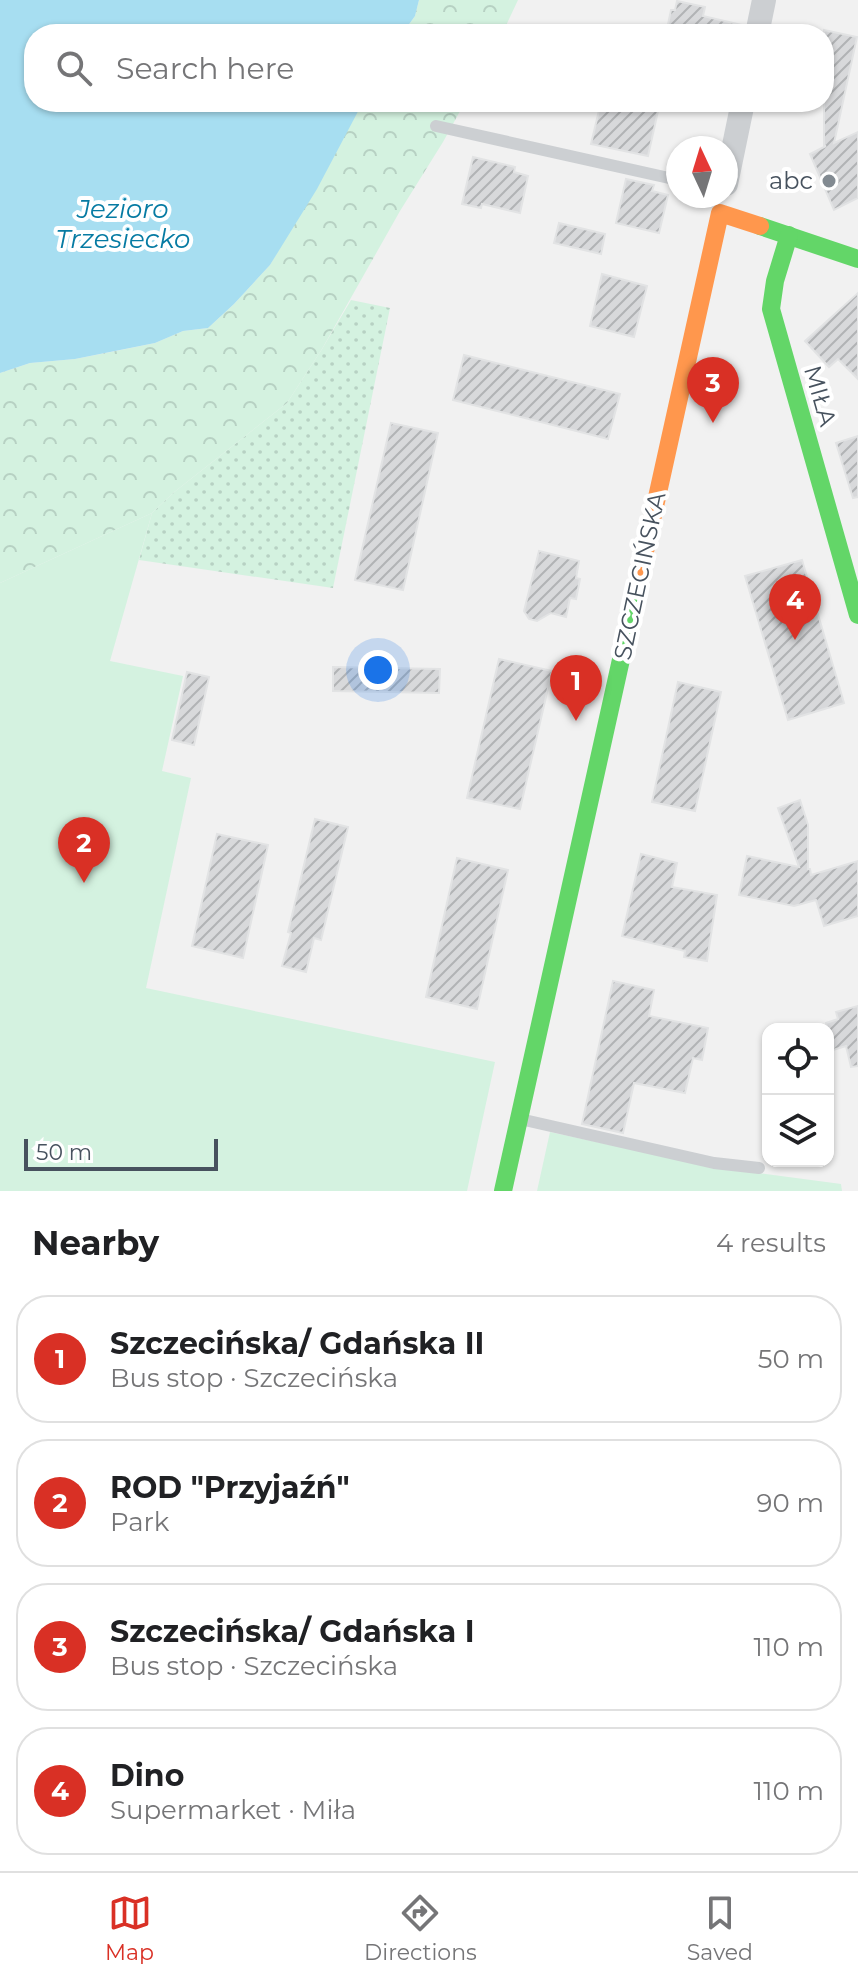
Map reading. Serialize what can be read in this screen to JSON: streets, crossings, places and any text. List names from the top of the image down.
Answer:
{
  "streets": {
    "street": ["MIŁA", "SZCZECIŃSKA"]
  },
  "water": ["Jezioro Trzesiecko"],
  "places": ["abc"],
  "scale_bar": "50 m",
  "north": "top",
  "page": {
    "search": "Search here",
    "pins": [
      "3",
      "4",
      "1",
      "2"
    ],
    "scale": "50 m",
    "heading": ["Nearby", "4 results"],
    "list": [
      {
        "mark": "1",
        "name": "Szczecińska/ Gdańska II",
        "note": "Bus stop · Szczecińska",
        "value": "50 m"
      },
      {
        "mark": "2",
        "name": "ROD \"Przyjaźń\"",
        "note": "Park",
        "value": "90 m"
      },
      {
        "mark": "3",
        "name": "Szczecińska/ Gdańska I",
        "note": "Bus stop · Szczecińska",
        "value": "110 m"
      },
      {
        "mark": "4",
        "name": "Dino",
        "note": "Supermarket · Miła",
        "value": "110 m"
      }
    ],
    "nav": ["Map", "Directions", "Saved"]
  }
}
